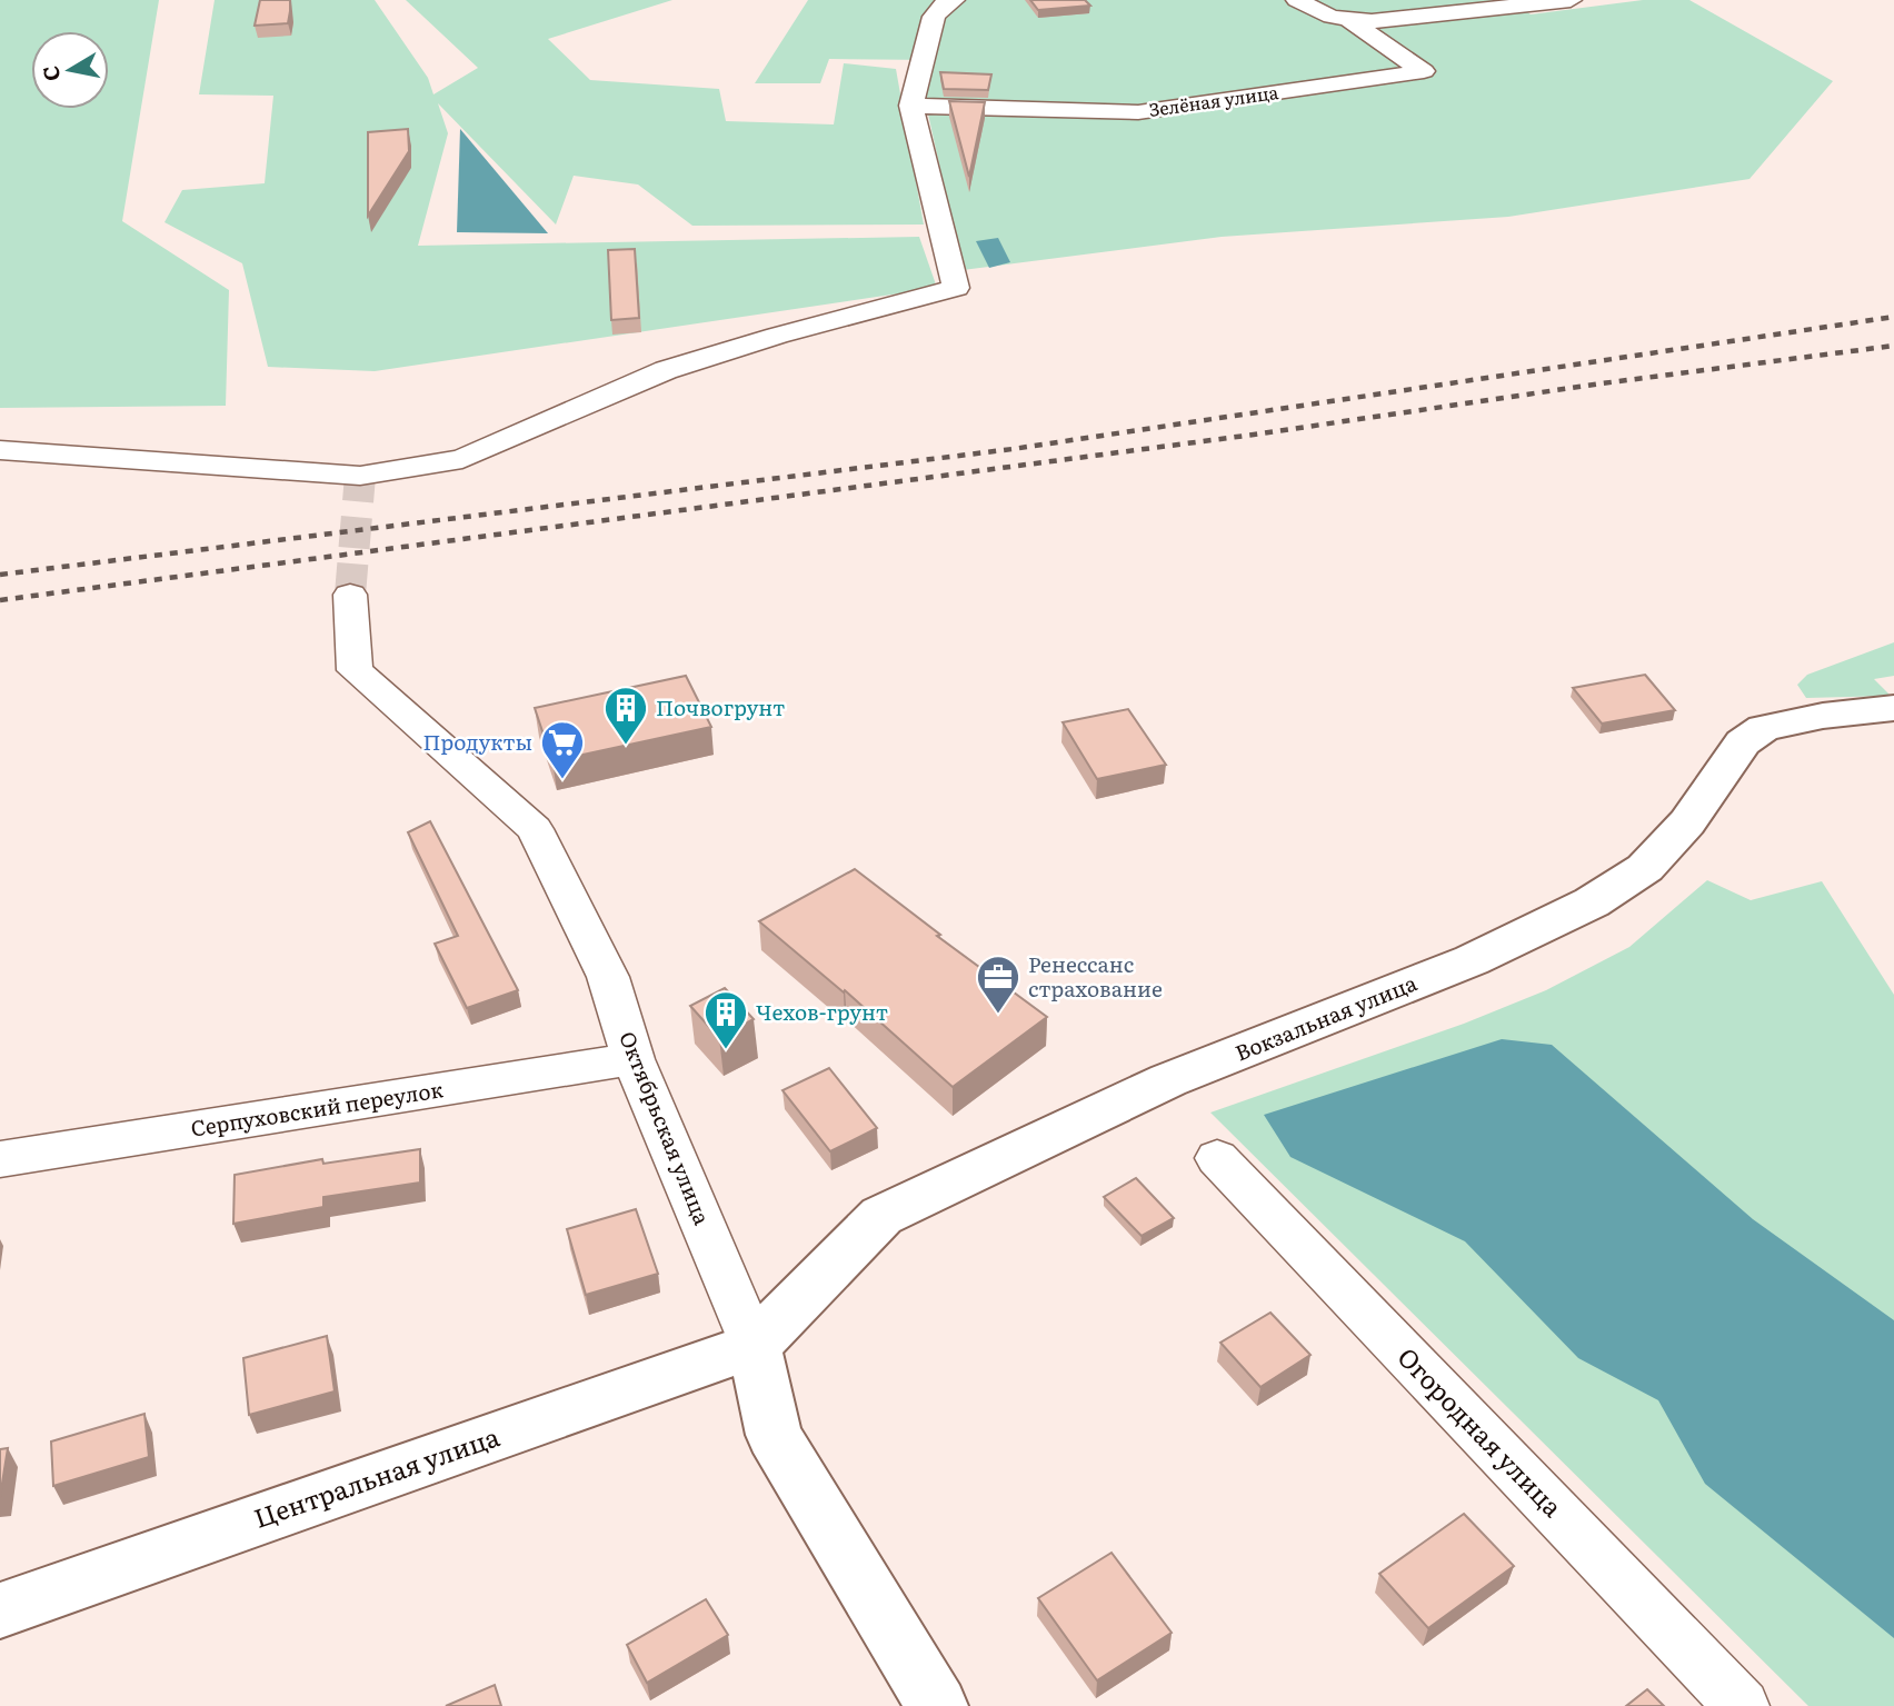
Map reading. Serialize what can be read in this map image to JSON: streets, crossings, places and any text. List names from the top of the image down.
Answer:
{
  "streets": {
    "street": [
      "Зелёная улица",
      "Вокзальная улица",
      "Серпуховский переулок",
      "Октябрьская улица",
      "Огородная улица",
      "Центральная улица"
    ]
  },
  "crossings": [
    ["Вокзальная улица", "Октябрьская улица"],
    ["Вокзальная улица", "Центральная улица"],
    ["Серпуховский переулок", "Октябрьская улица"],
    ["Октябрьская улица", "Центральная улица"]
  ],
  "places": {
    "building": ["Почвогрунт", "Чехов-грунт"],
    "supermarket": ["Продукты"],
    "office": ["Ренессанс страхование"]
  },
  "north": "left"
}
